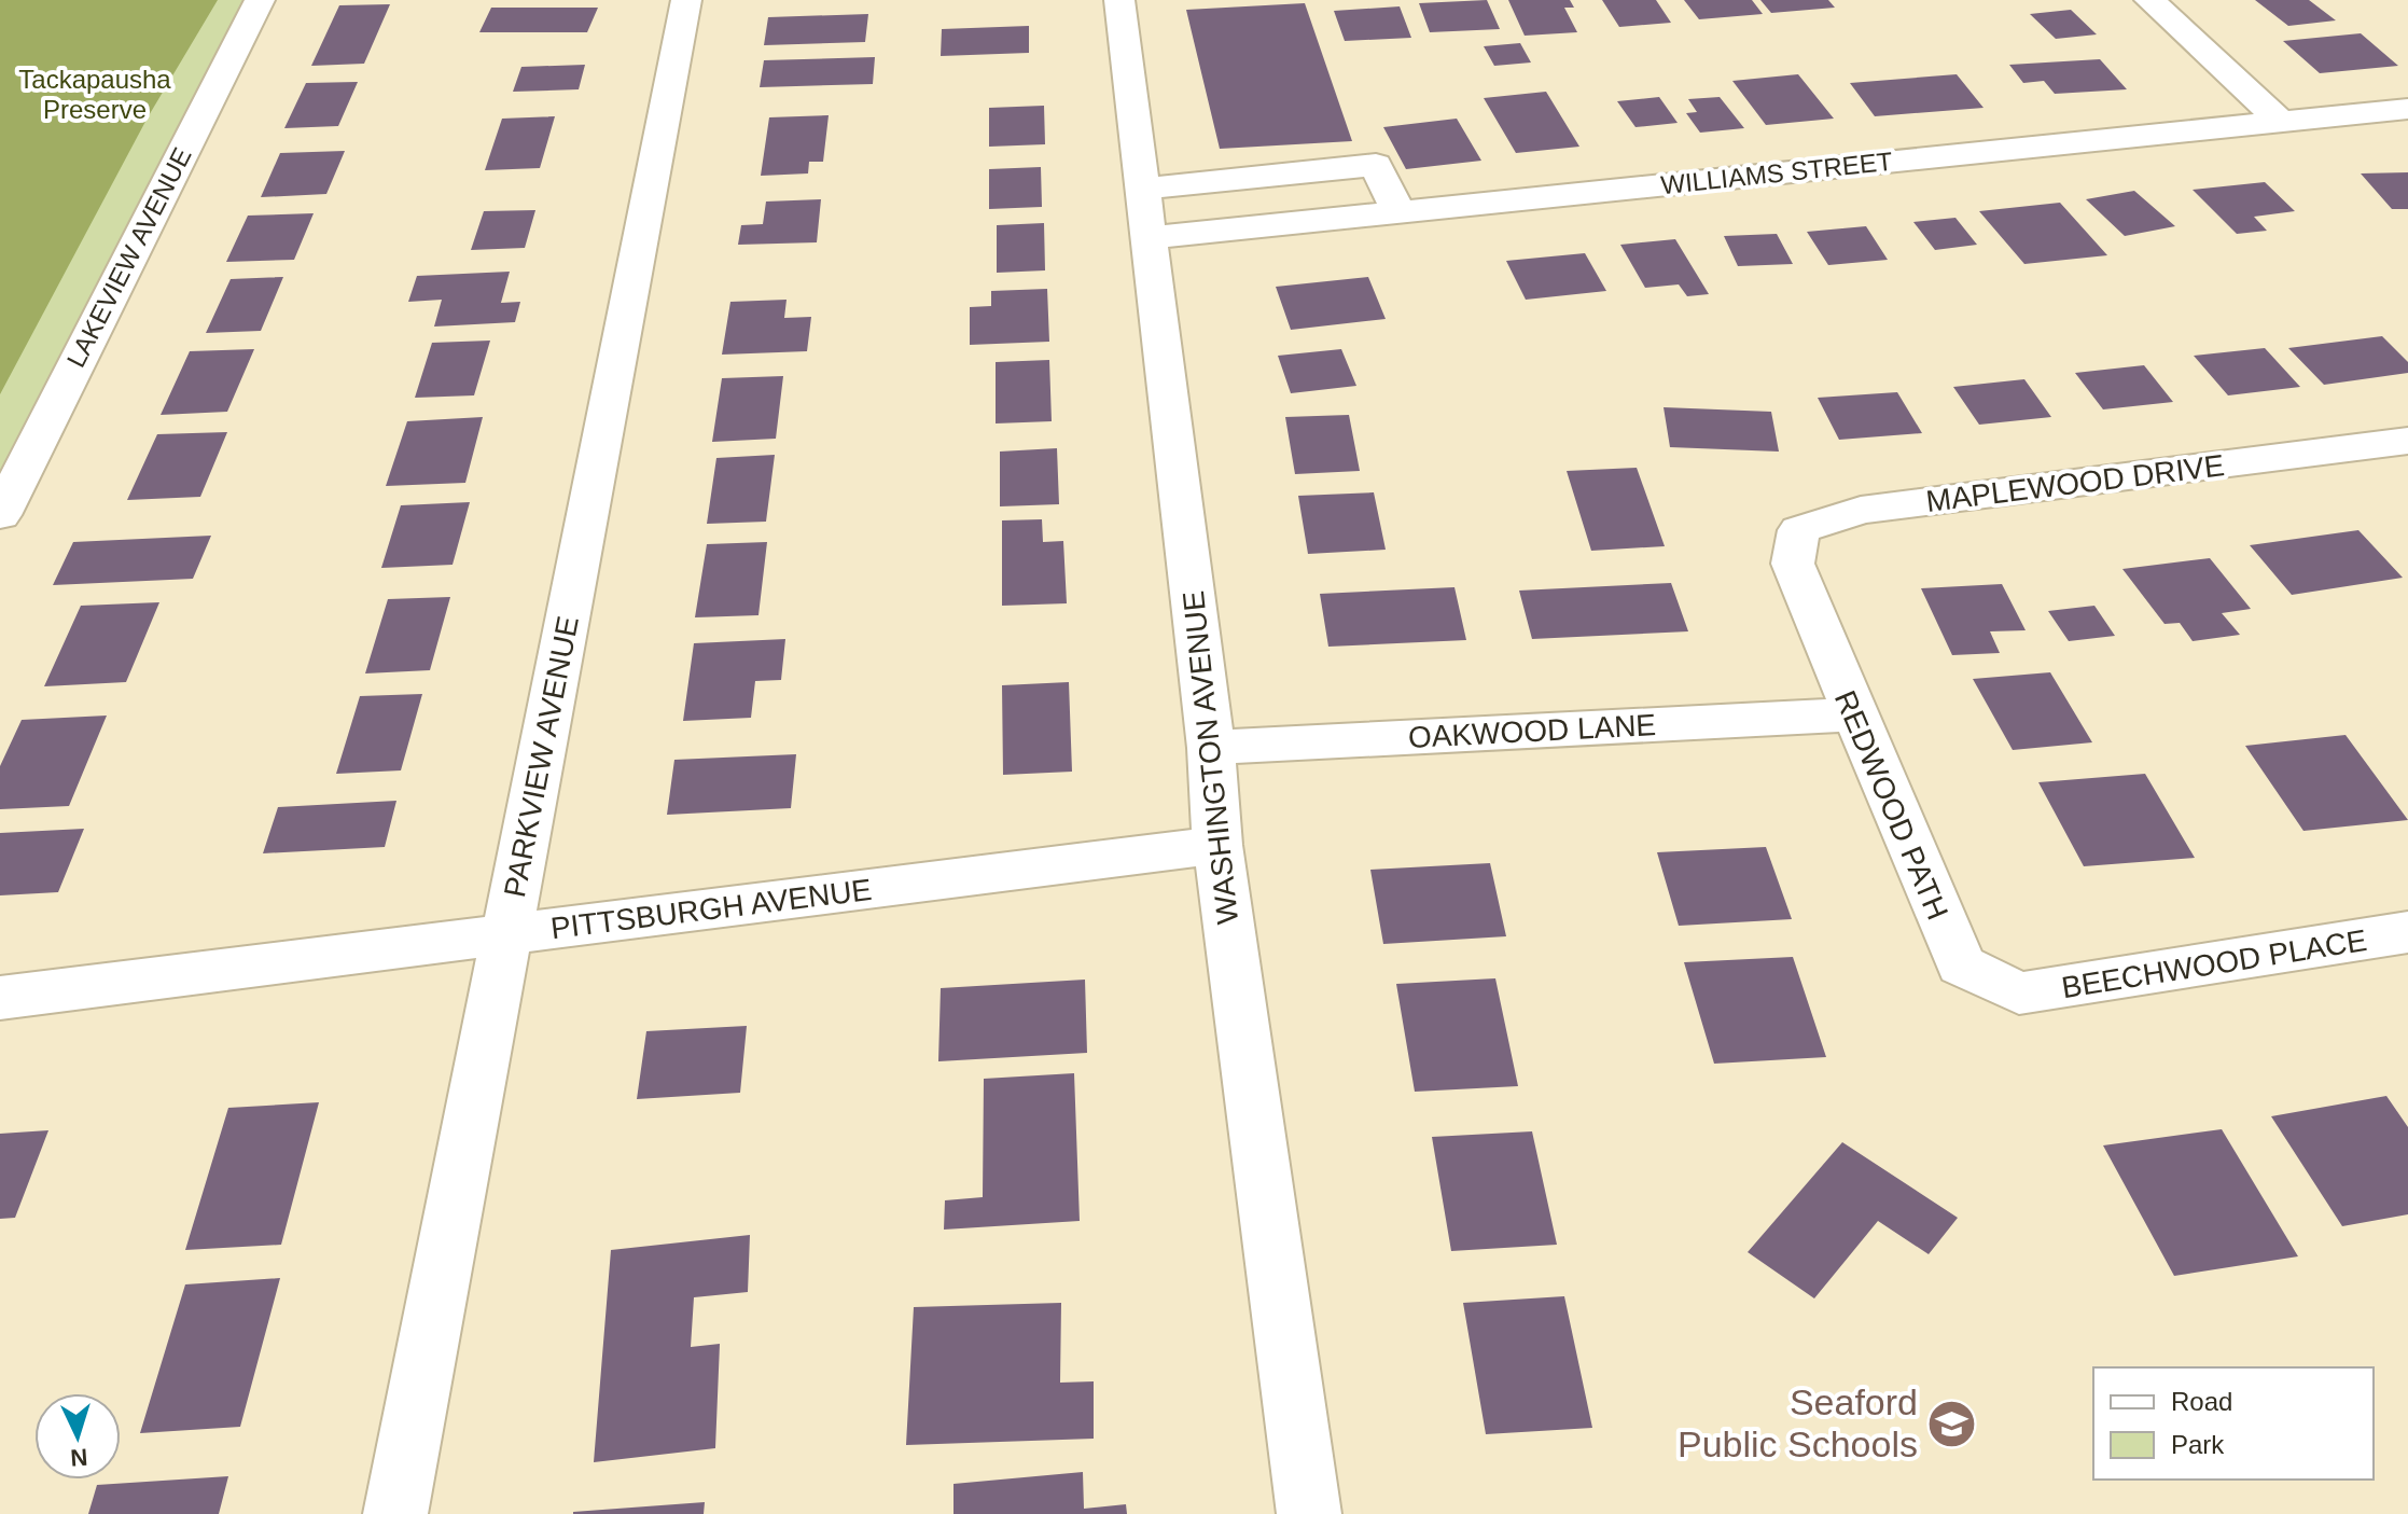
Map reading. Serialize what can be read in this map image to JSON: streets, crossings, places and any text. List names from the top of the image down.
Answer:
{
  "streets": {
    "street": [
      "WILLIAMS STREET",
      "LAKEVIEW AVENUE",
      "MAPLEWOOD DRIVE",
      "OAKWOOD LANE",
      "PARKVIEW AVENUE",
      "WASHINGTON AVENUE",
      "REDWOOD PATH",
      "PITTSBURGH AVENUE",
      "BEECHWOOD PLACE"
    ]
  },
  "crossings": [
    ["WILLIAMS STREET", "WASHINGTON AVENUE"],
    ["MAPLEWOOD DRIVE", "REDWOOD PATH"],
    ["OAKWOOD LANE", "WASHINGTON AVENUE"],
    ["OAKWOOD LANE", "REDWOOD PATH"],
    ["PARKVIEW AVENUE", "PITTSBURGH AVENUE"],
    ["WASHINGTON AVENUE", "PITTSBURGH AVENUE"],
    ["REDWOOD PATH", "BEECHWOOD PLACE"]
  ],
  "parks": ["Tackapausha Preserve"],
  "places": {
    "school or university": ["Seaford Public Schools"]
  },
  "legend": ["Road", "Park"],
  "north": "bottom"
}
